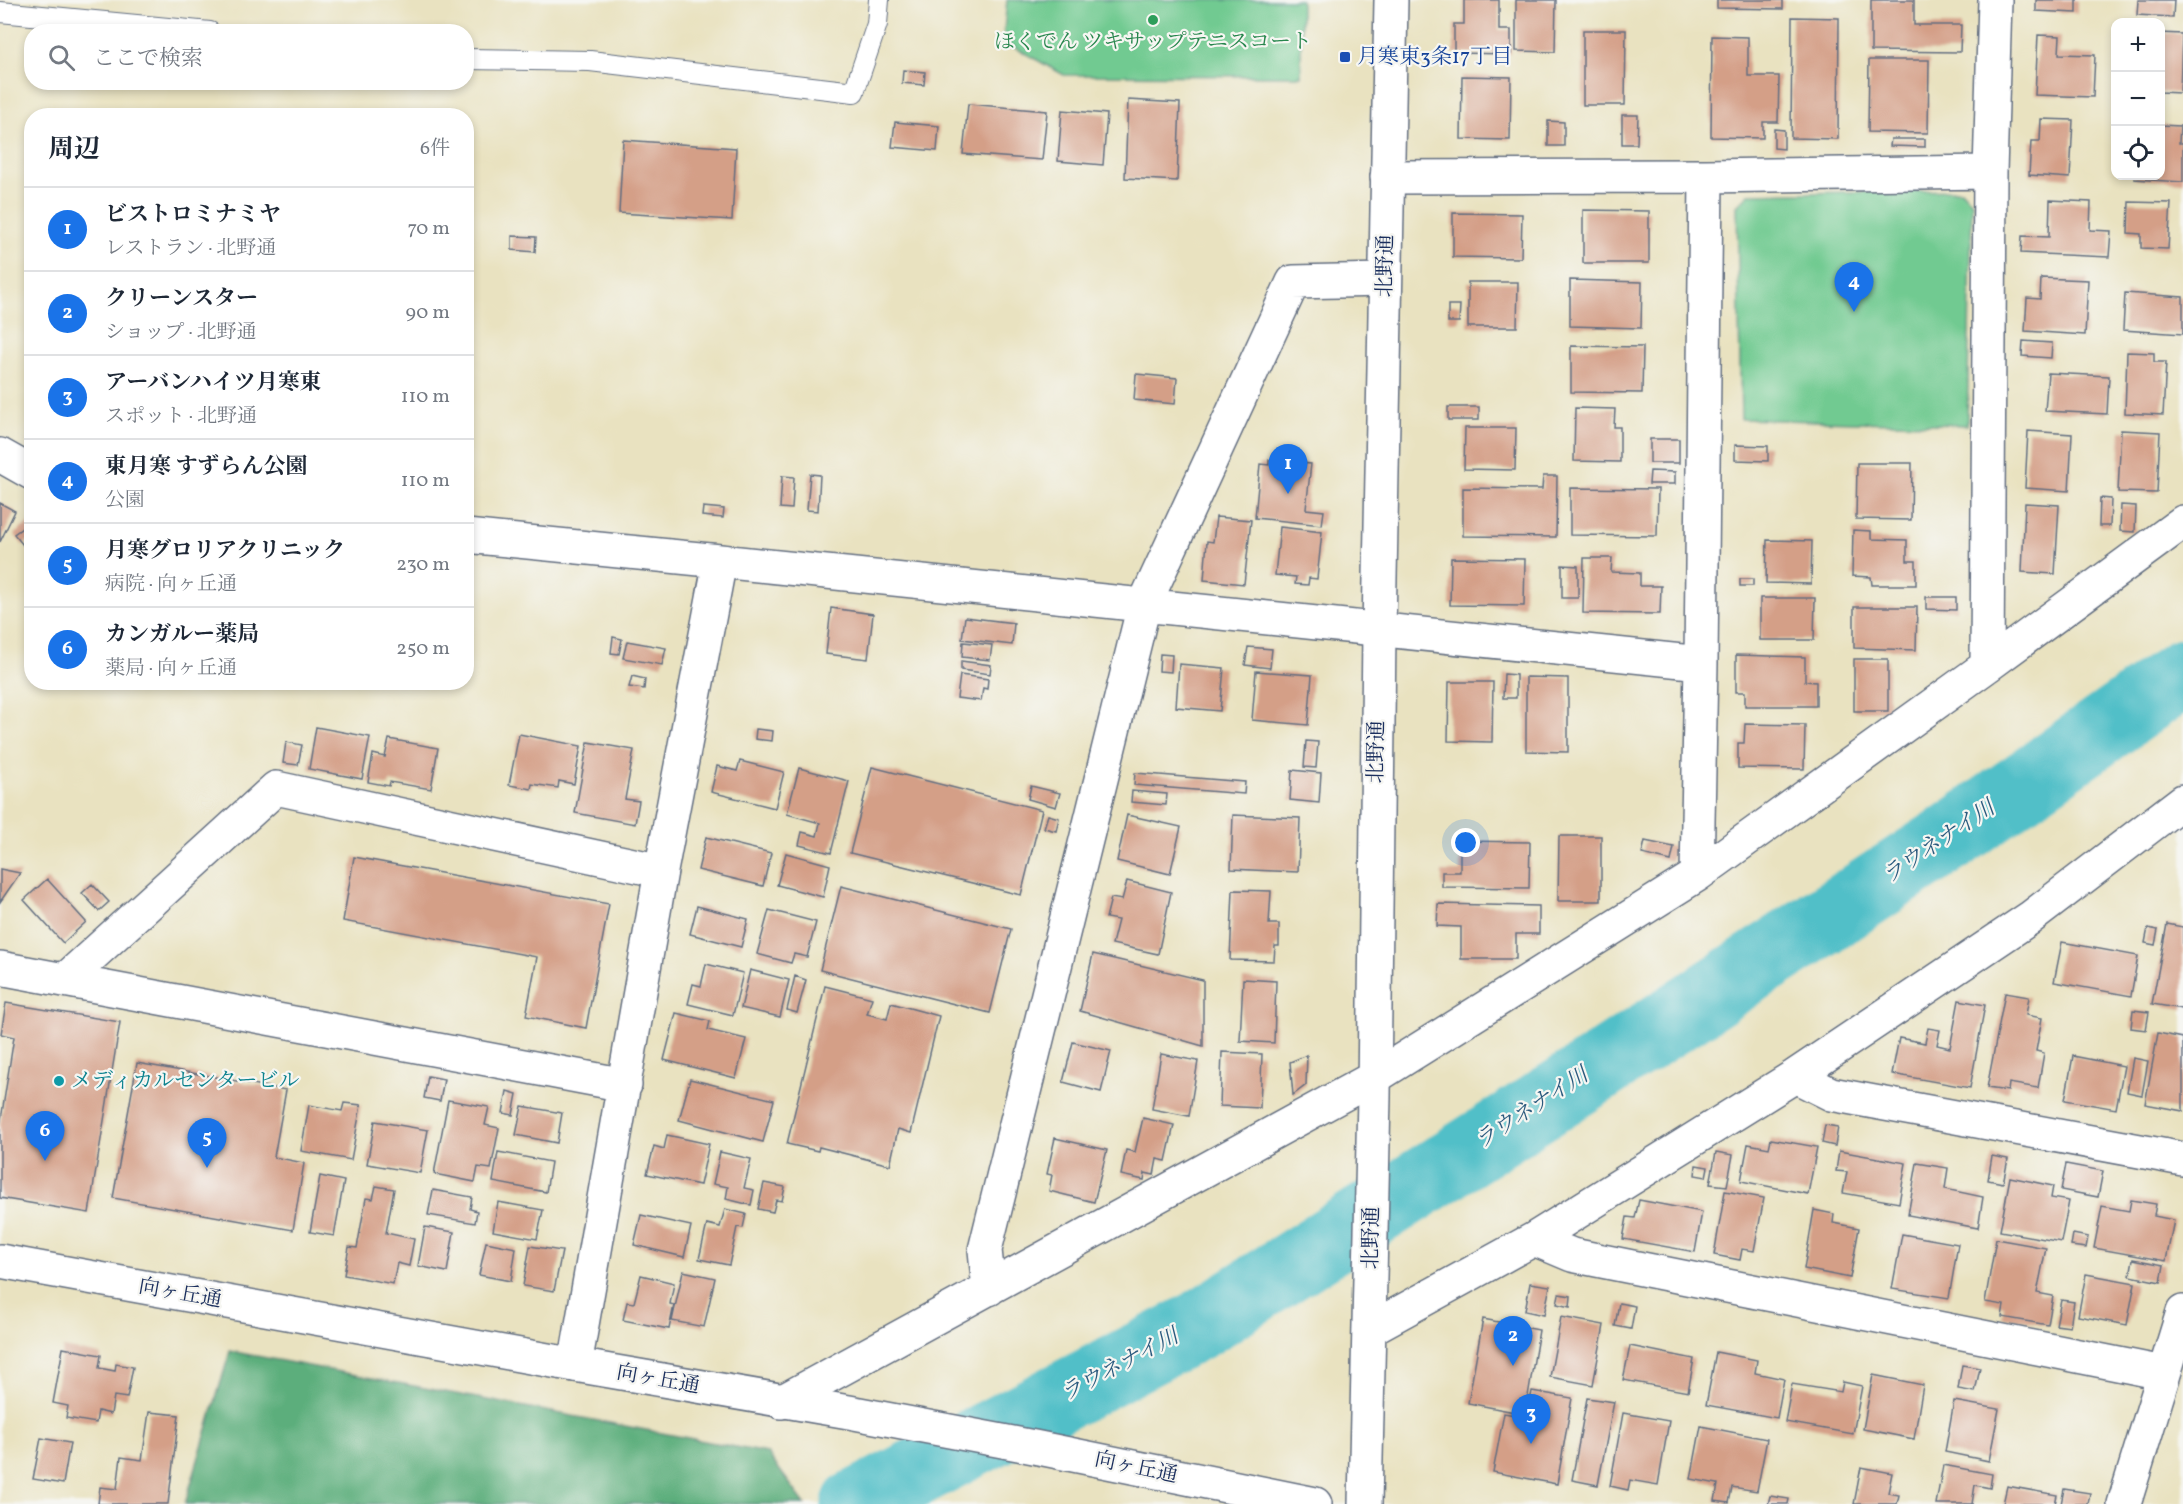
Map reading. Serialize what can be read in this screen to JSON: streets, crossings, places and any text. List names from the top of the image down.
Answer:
{
  "streets": {
    "street": ["北野通", "向ヶ丘通"]
  },
  "water": ["ラウネナイ川"],
  "places": {
    "other": ["ほくでん ツキサップテニスコート", "メディカルセンタービル"],
    "transit": ["月寒東3条17丁目"]
  },
  "page": {
    "map_buttons": ["+", "−"],
    "search": "ここで検索",
    "heading": ["周辺", "6件"],
    "list": [
      {
        "mark": "1",
        "name": "ビストロミナミヤ",
        "note": "レストラン · 北野通",
        "value": "70 m"
      },
      {
        "mark": "2",
        "name": "クリーンスター",
        "note": "ショップ · 北野通",
        "value": "90 m"
      },
      {
        "mark": "3",
        "name": "アーバンハイツ月寒東",
        "note": "スポット · 北野通",
        "value": "110 m"
      },
      {
        "mark": "4",
        "name": "東月寒 すずらん公園",
        "note": "公園",
        "value": "110 m"
      },
      {
        "mark": "5",
        "name": "月寒グロリアクリニック",
        "note": "病院 · 向ヶ丘通",
        "value": "230 m"
      },
      {
        "mark": "6",
        "name": "カンガルー薬局",
        "note": "薬局 · 向ヶ丘通",
        "value": "250 m"
      }
    ],
    "pins": [
      "4",
      "1",
      "6",
      "5",
      "2",
      "3"
    ]
  }
}
